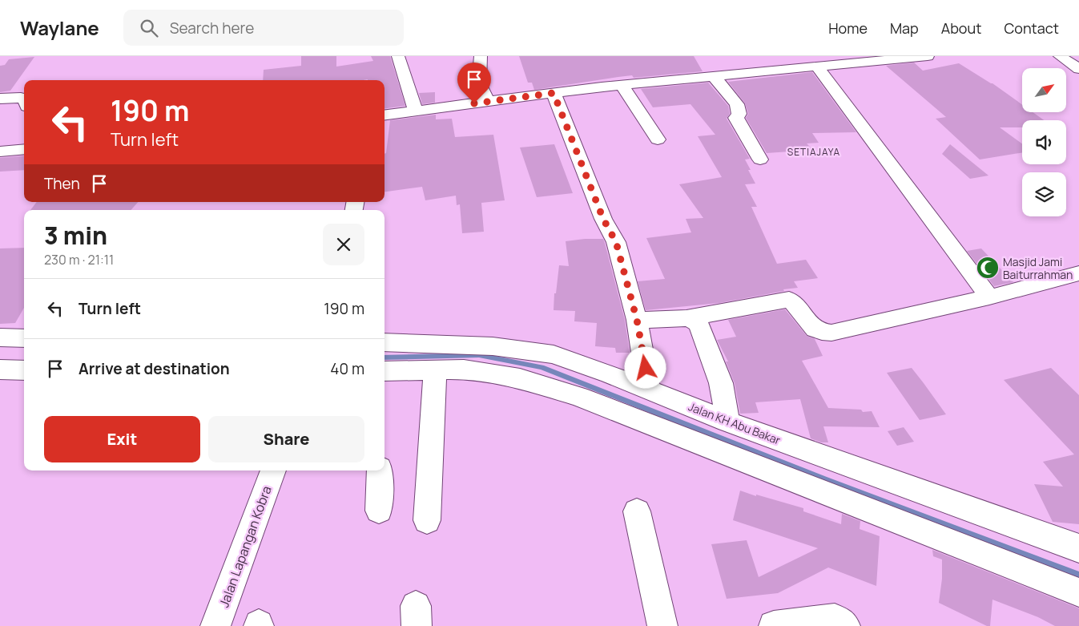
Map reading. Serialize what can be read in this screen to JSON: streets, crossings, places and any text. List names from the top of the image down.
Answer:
{
  "streets": {
    "street": ["Jalan KH Abu Bakar", "Jalan Lapangan Kobra"]
  },
  "districts": ["SETIAJAYA"],
  "places": {
    "mosque": ["Masjid Jami Baiturrahman"]
  },
  "north": "top right",
  "page": {
    "header": "Waylane",
    "search": "Search here",
    "nav": [
      "Home",
      "Map",
      "About",
      "Contact"
    ],
    "turn": ["190 m", "Turn left"],
    "then": "Then",
    "heading": ["3 min", "230 m · 21:11"],
    "list": [
      {
        "name": "Turn left",
        "value": "190 m"
      },
      {
        "name": "Arrive at destination",
        "value": "40 m"
      }
    ],
    "buttons": ["Exit", "Share"]
  }
}
